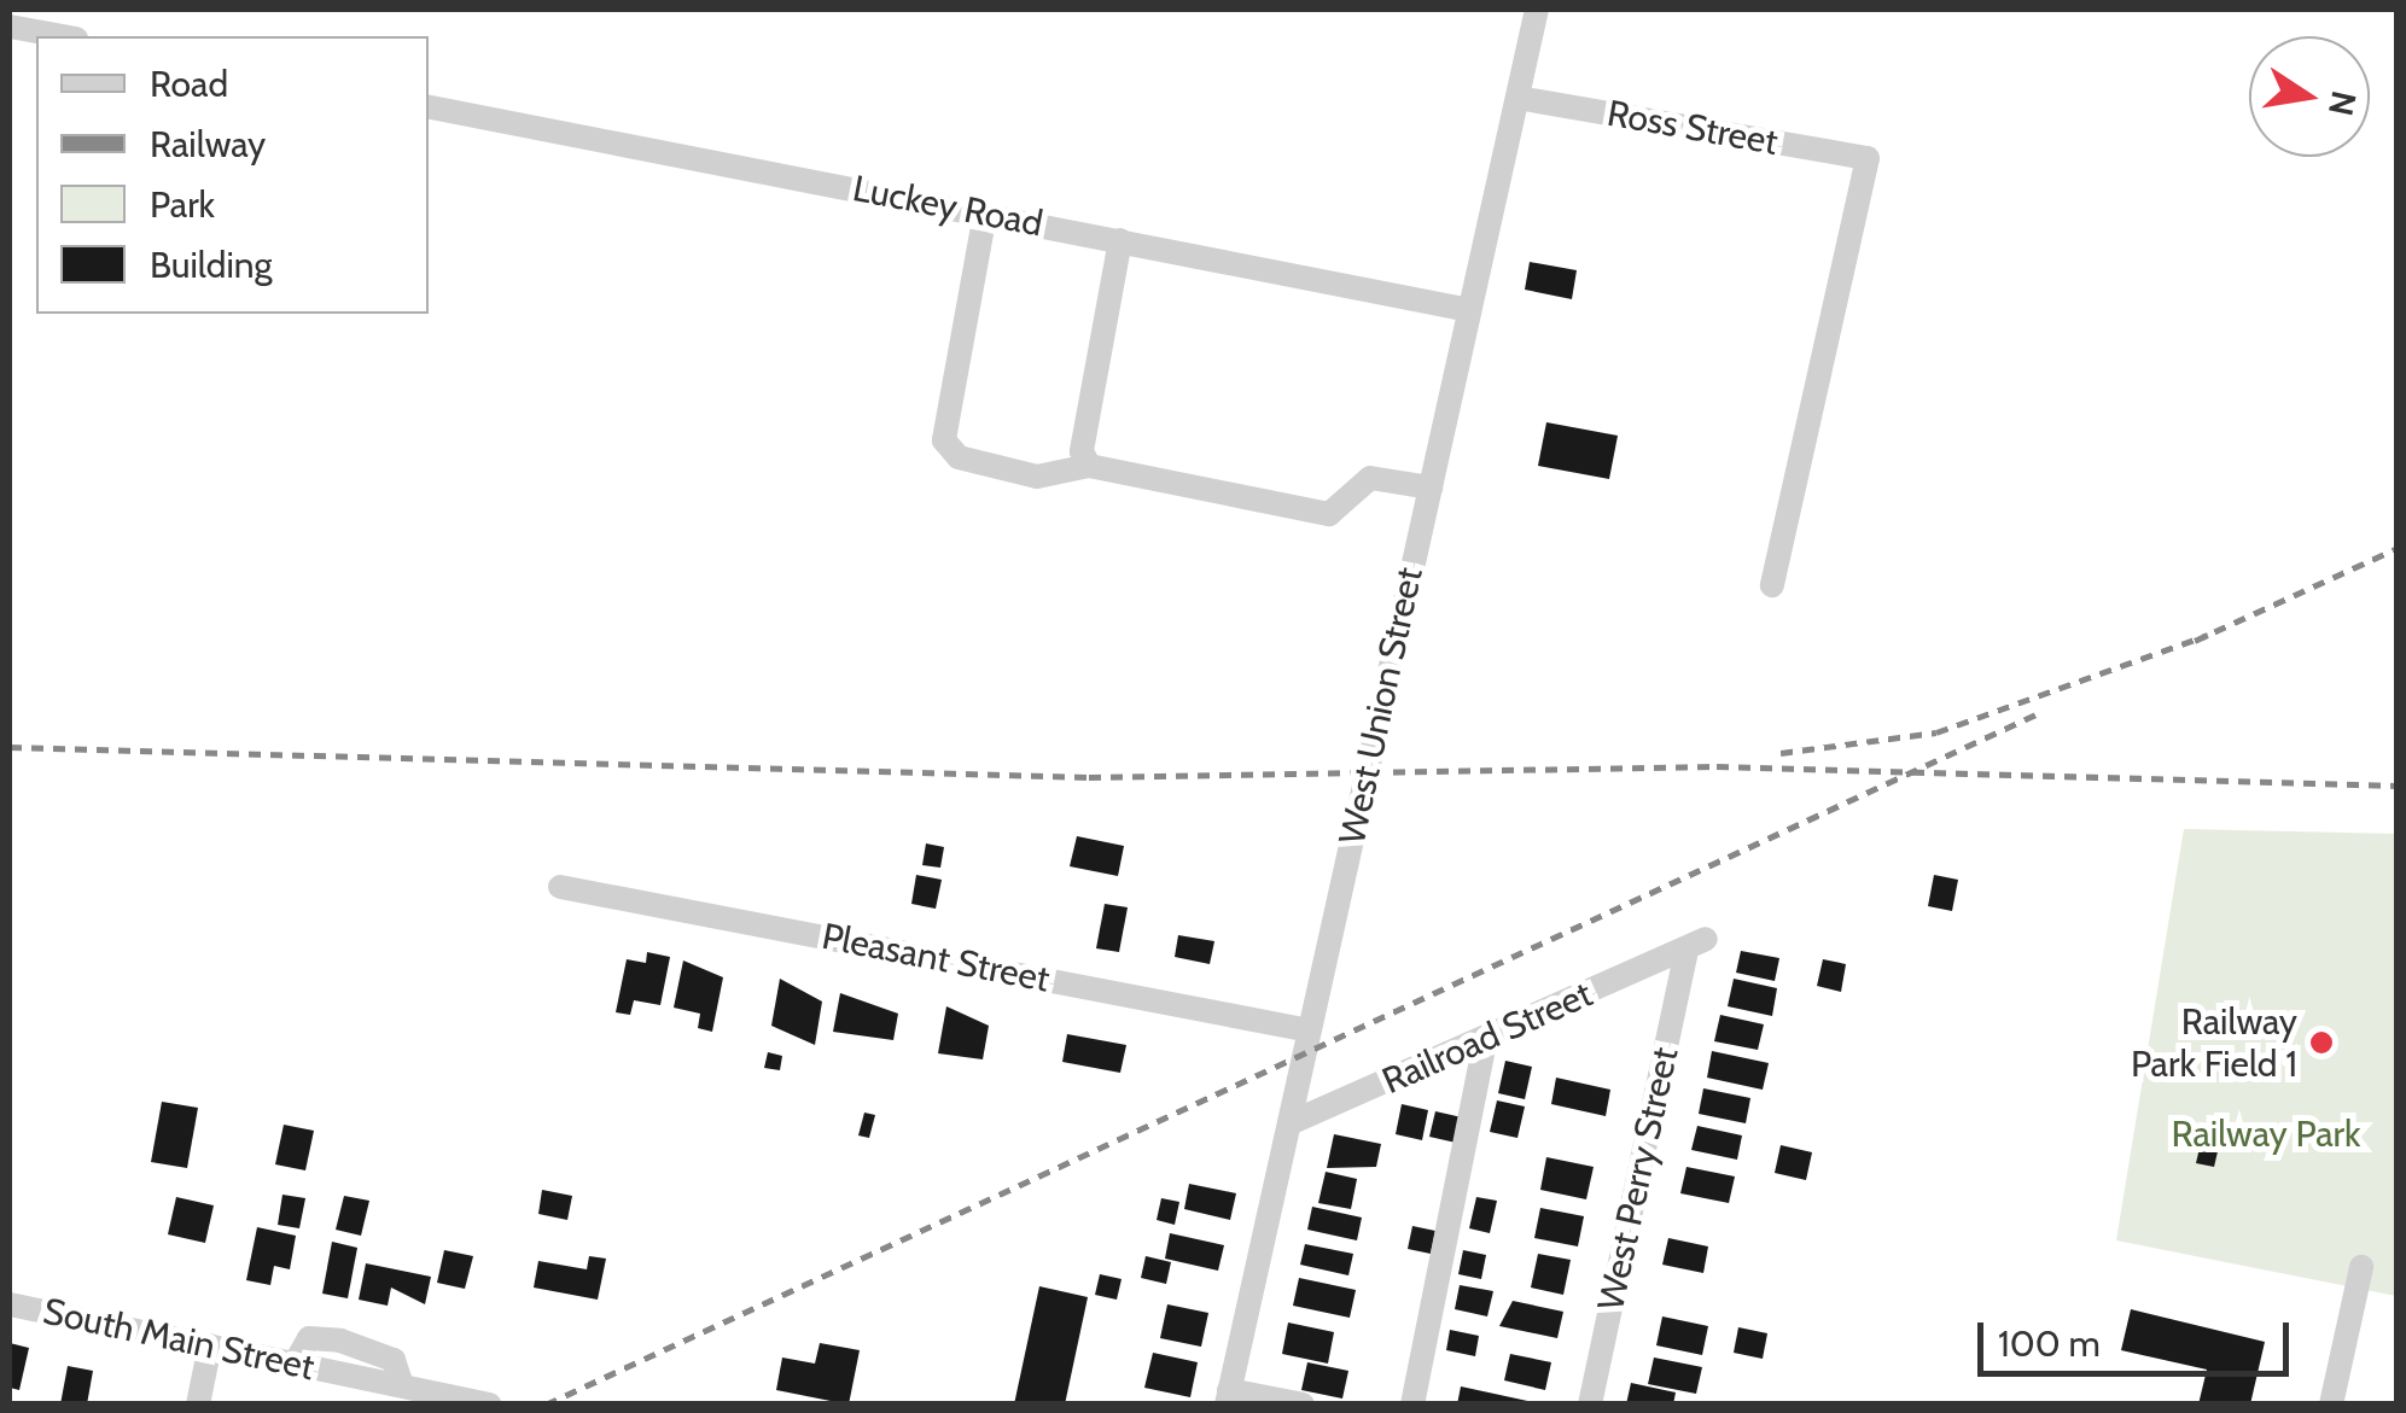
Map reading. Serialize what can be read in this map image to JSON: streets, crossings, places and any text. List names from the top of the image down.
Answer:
{
  "streets": {
    "street": [
      "Ross Street",
      "Luckey Road",
      "West Union Street",
      "Pleasant Street",
      "Railroad Street",
      "West Perry Street",
      "South Main Street"
    ]
  },
  "crossings": [
    ["Ross Street", "West Union Street"],
    ["Luckey Road", "West Union Street"],
    ["West Union Street", "Pleasant Street"],
    ["West Union Street", "Railroad Street"],
    ["Railroad Street", "West Perry Street"]
  ],
  "parks": ["Railway Park"],
  "places": ["Railway Park Field 1"],
  "legend": [
    "Road",
    "Railway",
    "Park",
    "Building"
  ],
  "scale_bar": "100 m",
  "north": "right"
}
